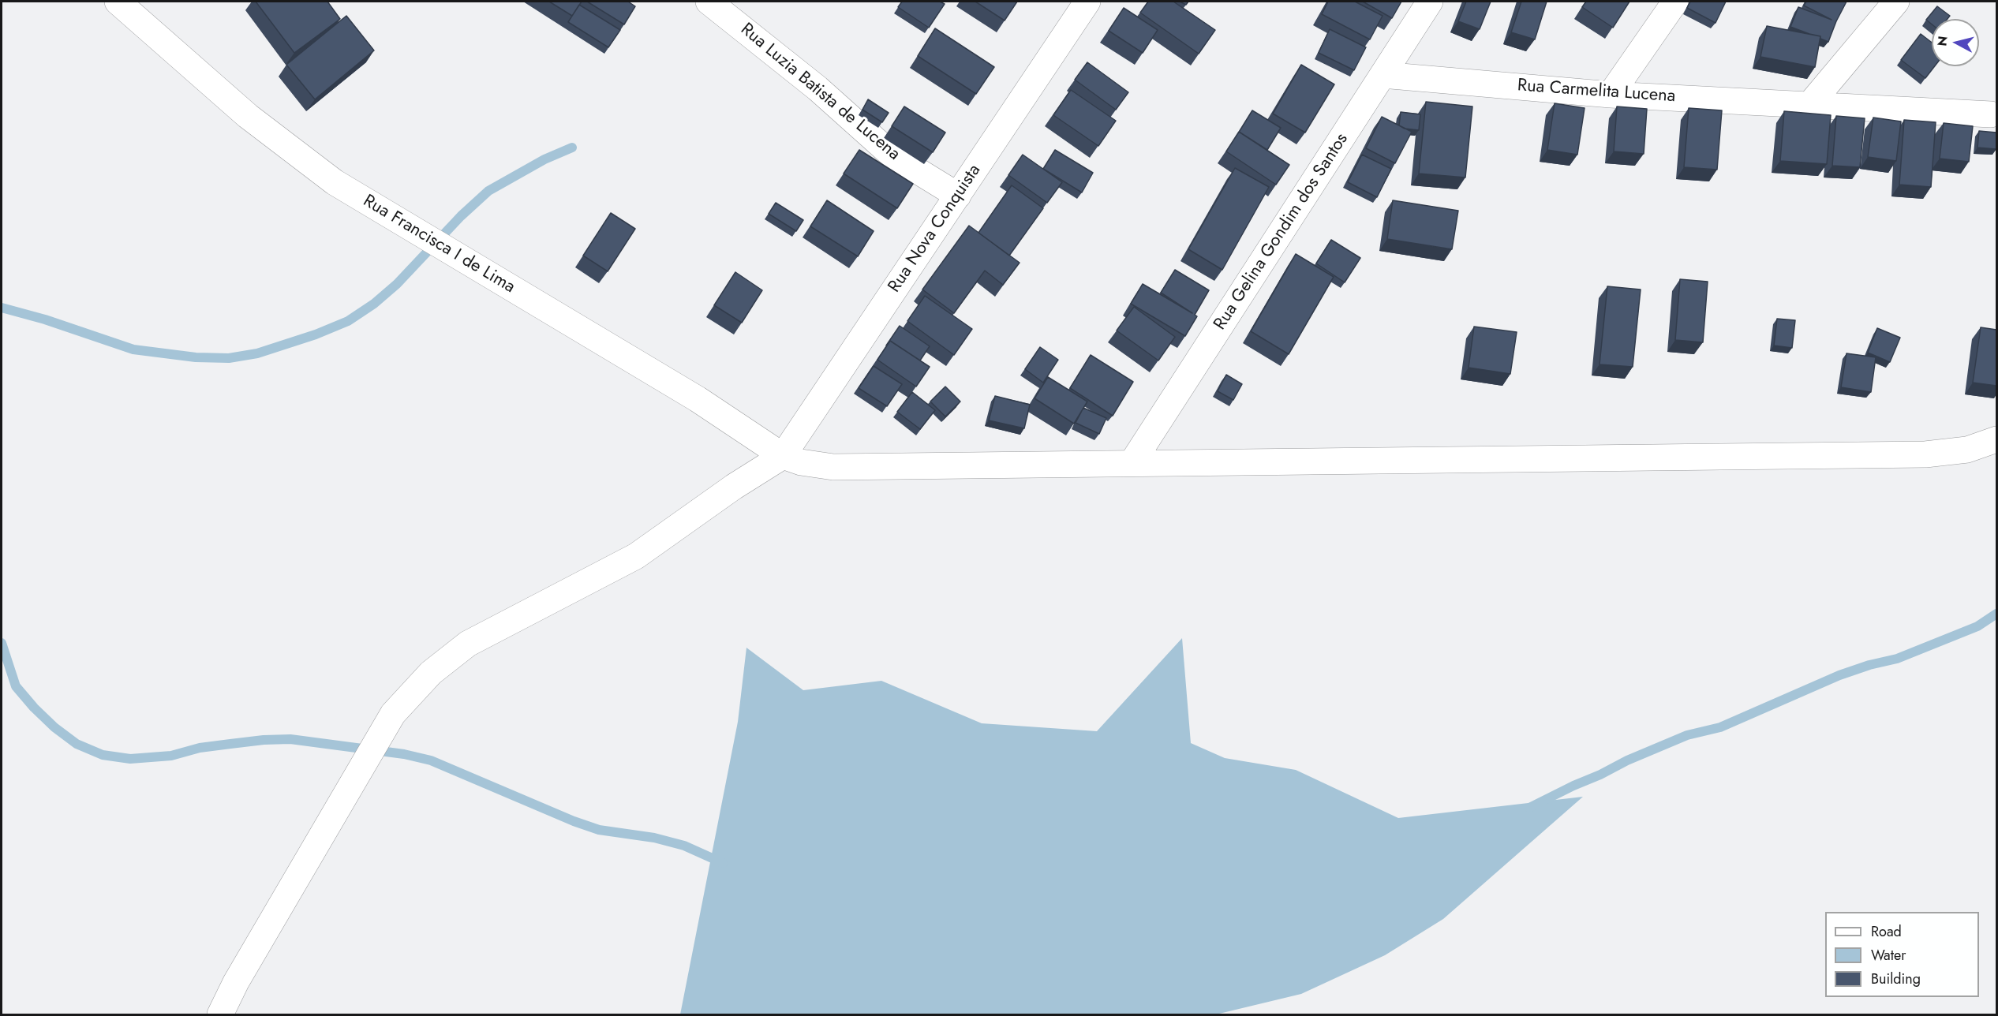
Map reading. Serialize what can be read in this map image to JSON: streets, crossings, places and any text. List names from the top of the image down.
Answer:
{
  "streets": {
    "street": [
      "Rua Carmelita Lucena",
      "Rua Luzia Batista de Lucena",
      "Rua Nova Conquista",
      "Rua Gelina Gondim dos Santos",
      "Rua Francisca I de Lima"
    ]
  },
  "crossings": [
    ["Rua Carmelita Lucena", "Rua Gelina Gondim dos Santos"],
    ["Rua Luzia Batista de Lucena", "Rua Nova Conquista"],
    ["Rua Nova Conquista", "Rua Francisca I de Lima"],
    ["Rua Gelina Gondim dos Santos", "Rua Francisca I de Lima"]
  ],
  "legend": ["Road", "Water", "Building"],
  "north": "left"
}
